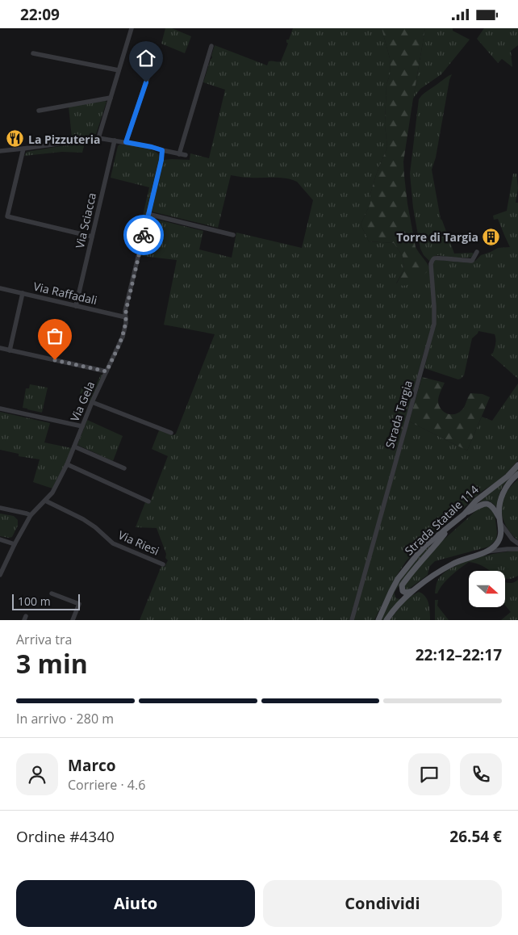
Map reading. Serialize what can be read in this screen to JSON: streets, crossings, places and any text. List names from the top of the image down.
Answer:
{
  "streets": {
    "main road": ["Strada Statale 114"],
    "street": [
      "Via Sciacca",
      "Via Raffadali",
      "Via Gela",
      "Strada Targia",
      "Via Riesi"
    ]
  },
  "crossings": [
    ["Via Sciacca", "Via Raffadali"],
    ["Via Raffadali", "Via Gela"],
    ["Via Gela", "Via Riesi"]
  ],
  "places": {
    "restaurant": ["La Pizzuteria"],
    "building": ["Torre di Targia"]
  },
  "scale_bar": "100 m",
  "north": "right",
  "page": {
    "status": "22:09",
    "scale": "100 m",
    "heading": ["3 min", "Arriva tra", "22:12–22:17"],
    "panel": [
      "Marco",
      "Corriere · 4.6",
      "Ordine #4340",
      "26.54 €"
    ],
    "bar": "In arrivo · 280 m",
    "buttons": ["Aiuto", "Condividi"]
  }
}
